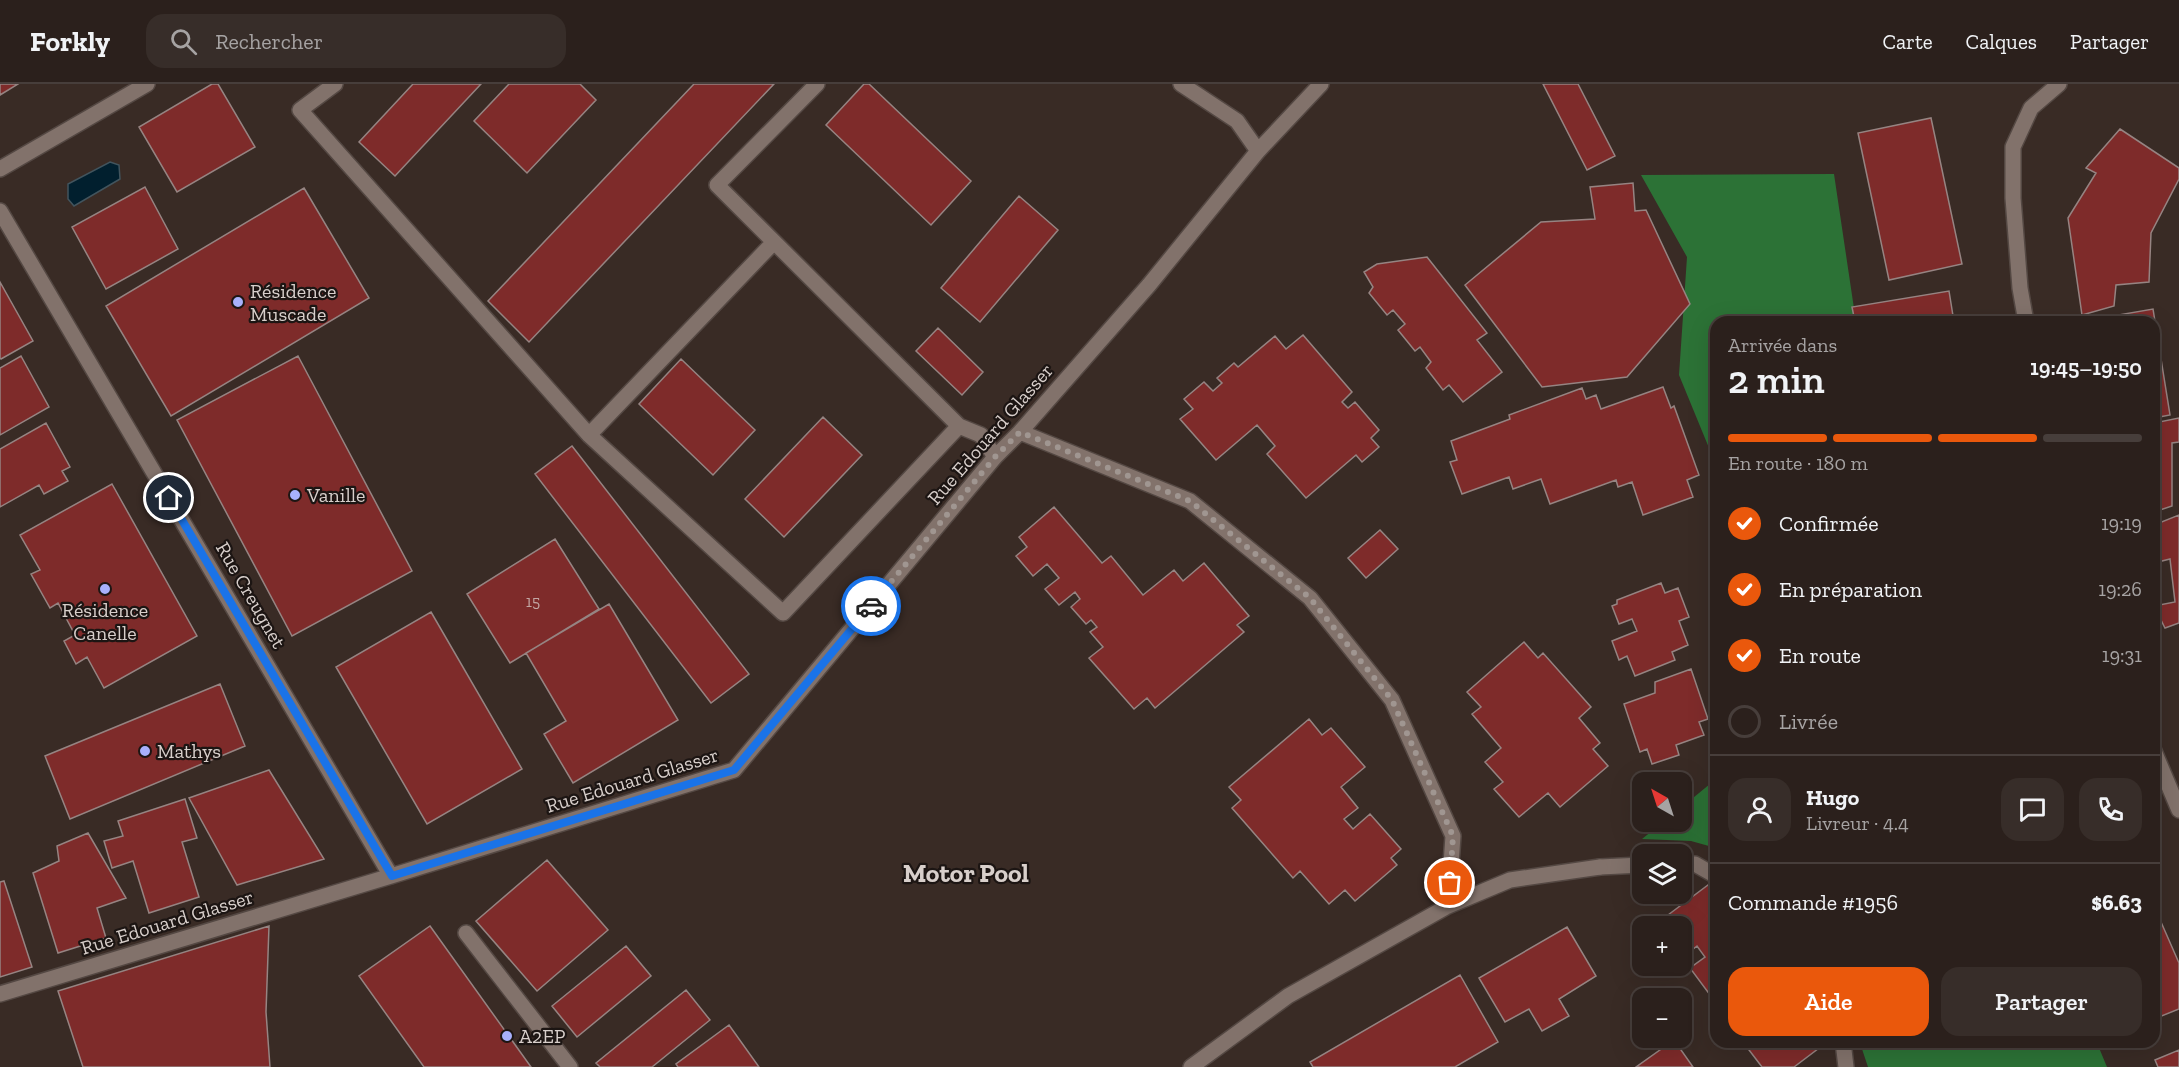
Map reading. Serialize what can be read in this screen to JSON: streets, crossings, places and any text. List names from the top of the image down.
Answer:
{
  "streets": {
    "street": ["Rue Edouard Glasser", "Rue Creugnet"]
  },
  "crossings": [
    ["Rue Edouard Glasser", "Rue Creugnet"]
  ],
  "districts": ["Motor Pool"],
  "places": [
    "Résidence Muscade",
    "Vanille",
    "Résidence Canelle",
    "Mathys",
    "A2EP"
  ],
  "house_numbers": ["15"],
  "north": "top left",
  "page": {
    "header": "Forkly",
    "search": "Rechercher",
    "nav": ["Carte", "Calques", "Partager"],
    "heading": ["2 min", "Arrivée dans", "19:45–19:50"],
    "panel": [
      "Hugo",
      "Livreur · 4.4",
      "Commande #1956",
      "$6.63"
    ],
    "bar": "En route · 180 m",
    "list": [
      ["Confirmée", "19:19"],
      ["En préparation", "19:26"],
      ["En route", "19:31"],
      "Livrée"
    ],
    "map_buttons": ["+", "−"],
    "buttons": ["Aide", "Partager"]
  }
}
